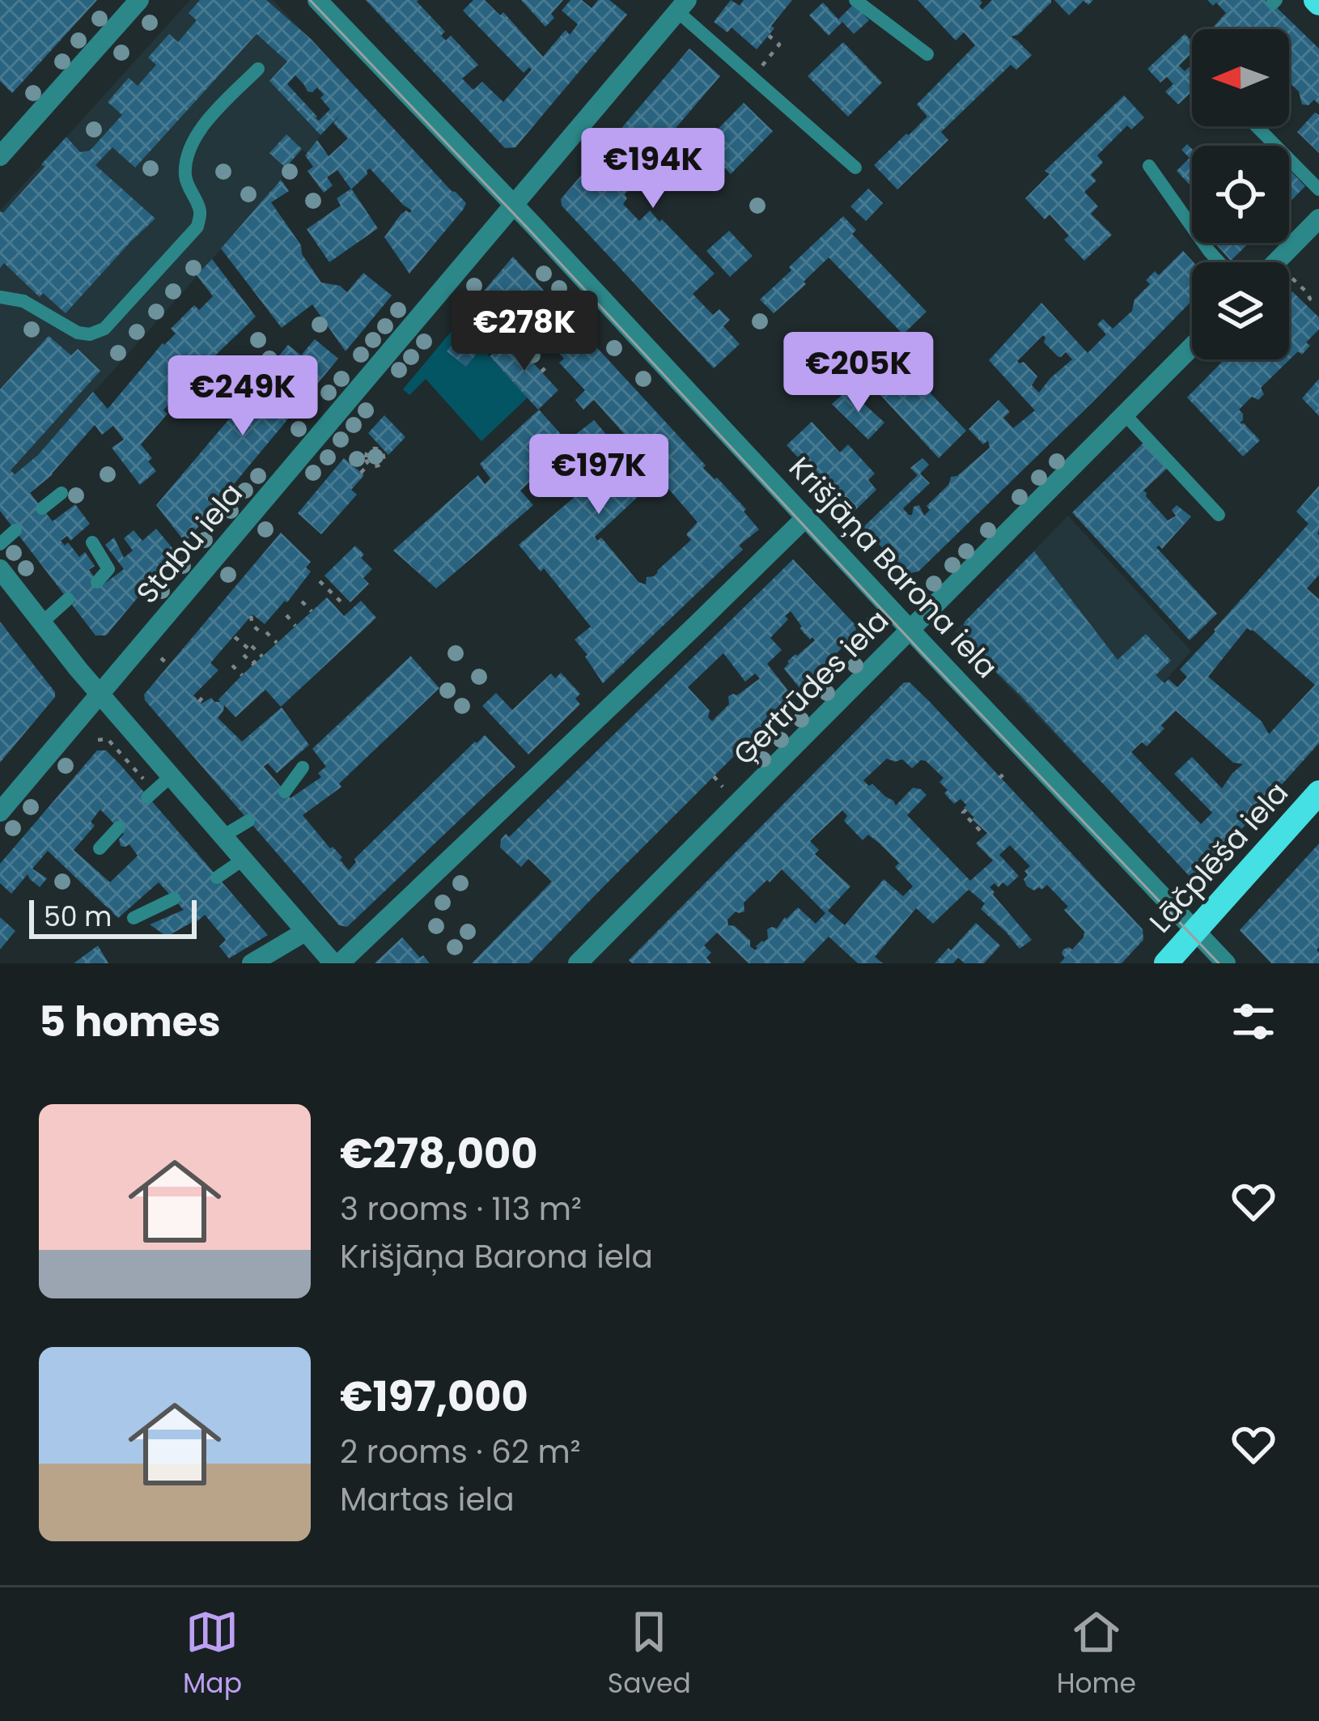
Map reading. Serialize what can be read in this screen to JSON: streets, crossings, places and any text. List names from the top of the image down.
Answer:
{
  "streets": {
    "main road": ["Lāčplēša iela"],
    "street": ["Stabu iela", "Krišjāņa Barona iela", "Ģertrūdes iela"]
  },
  "crossings": [
    ["Stabu iela", "Krišjāņa Barona iela"],
    ["Krišjāņa Barona iela", "Ģertrūdes iela"],
    ["Krišjāņa Barona iela", "Lāčplēša iela"]
  ],
  "scale_bar": "50 m",
  "north": "left",
  "page": {
    "price": [
      "€194K",
      "€278K",
      "€205K",
      "€249K",
      "€197K"
    ],
    "scale": "50 m",
    "heading": "5 homes",
    "list": [
      {
        "name": "€278,000",
        "note": "3 rooms · 113 m² · Krišjāņa Barona iela"
      },
      {
        "name": "€197,000",
        "note": "2 rooms · 62 m² · Martas iela"
      }
    ],
    "tabs": ["Map", "Saved", "Home"]
  }
}
